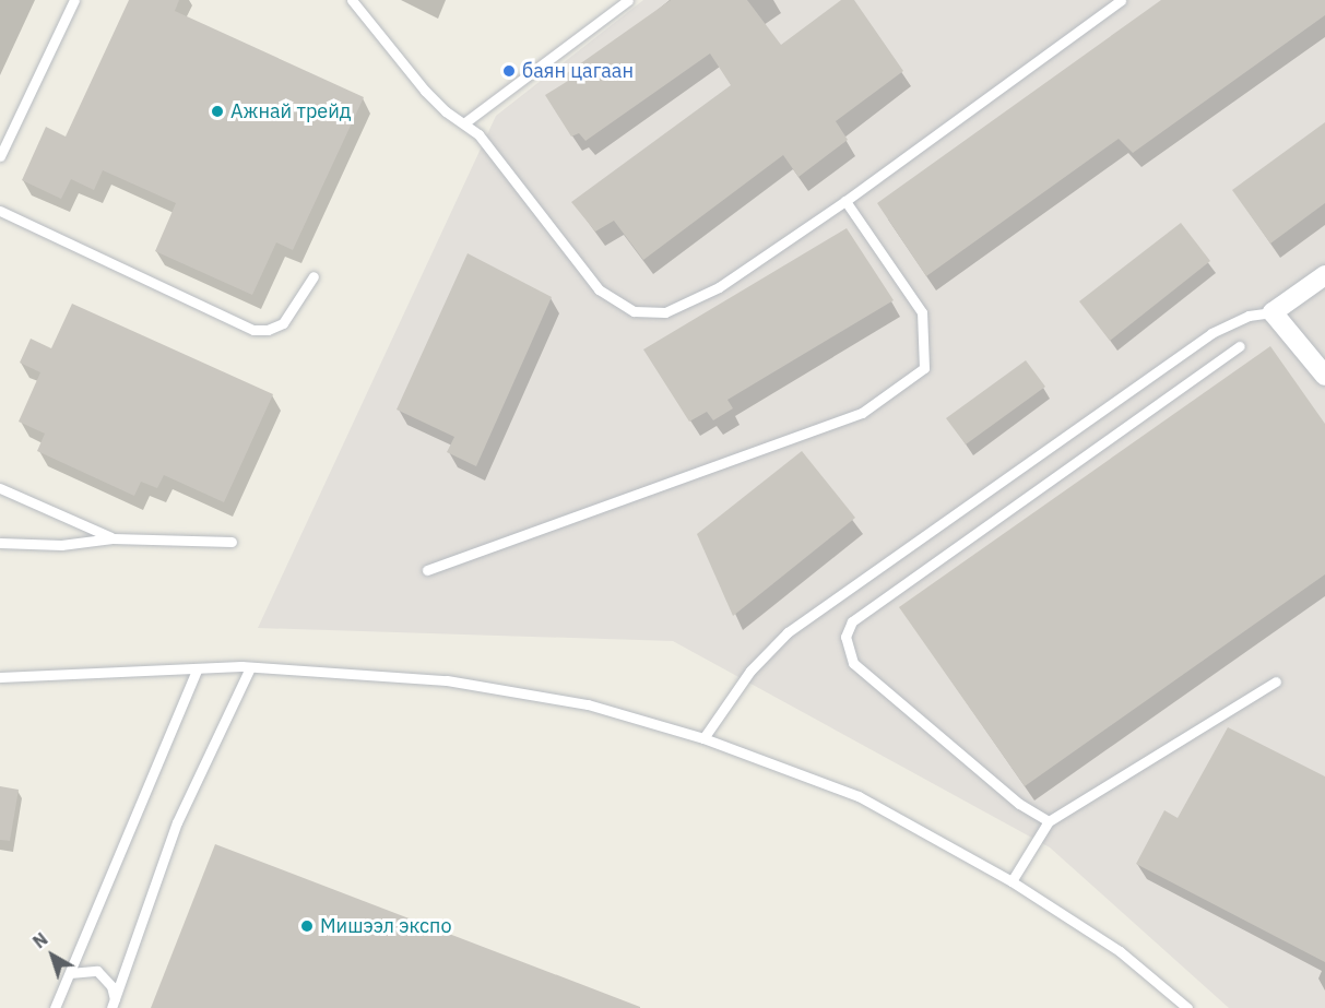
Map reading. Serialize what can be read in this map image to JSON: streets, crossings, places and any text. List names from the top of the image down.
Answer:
{
  "places": ["баян цагаан", "Ажнай трейд", "Мишээл экспо"],
  "north": "top left"
}
